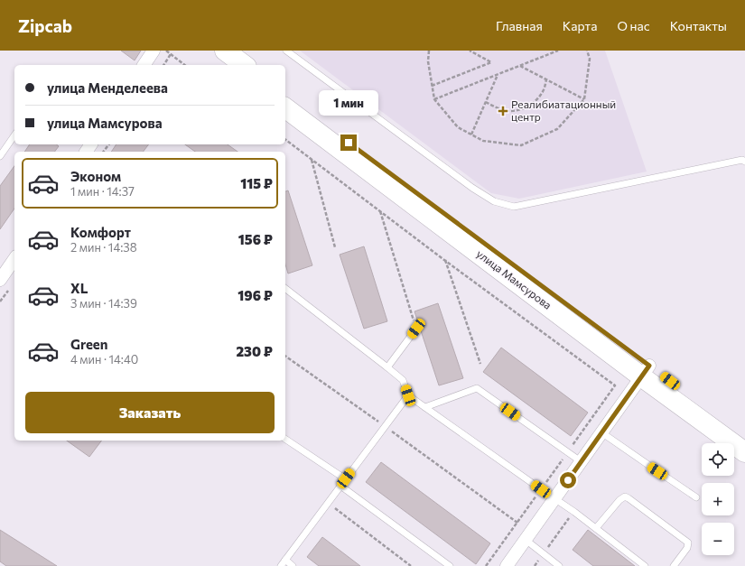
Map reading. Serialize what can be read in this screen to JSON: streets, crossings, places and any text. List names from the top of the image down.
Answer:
{
  "streets": {
    "main road": ["улица Мамсурова"]
  },
  "places": {
    "health": ["Реалибиатационный центр"]
  },
  "page": {
    "header": "Zipcab",
    "nav": [
      "Главная",
      "Карта",
      "О нас",
      "Контакты"
    ],
    "banner": ["улица Менделеева", "улица Мамсурова"],
    "bubble": "1 мин",
    "list": [
      {
        "name": "Эконом",
        "note": "1 мин · 14:37",
        "value": "115 ₽"
      },
      {
        "name": "Комфорт",
        "note": "2 мин · 14:38",
        "value": "156 ₽"
      },
      {
        "name": "XL",
        "note": "3 мин · 14:39",
        "value": "196 ₽"
      },
      {
        "name": "Green",
        "note": "4 мин · 14:40",
        "value": "230 ₽"
      }
    ],
    "buttons": "Заказать",
    "map_buttons": ["+", "−"]
  }
}
